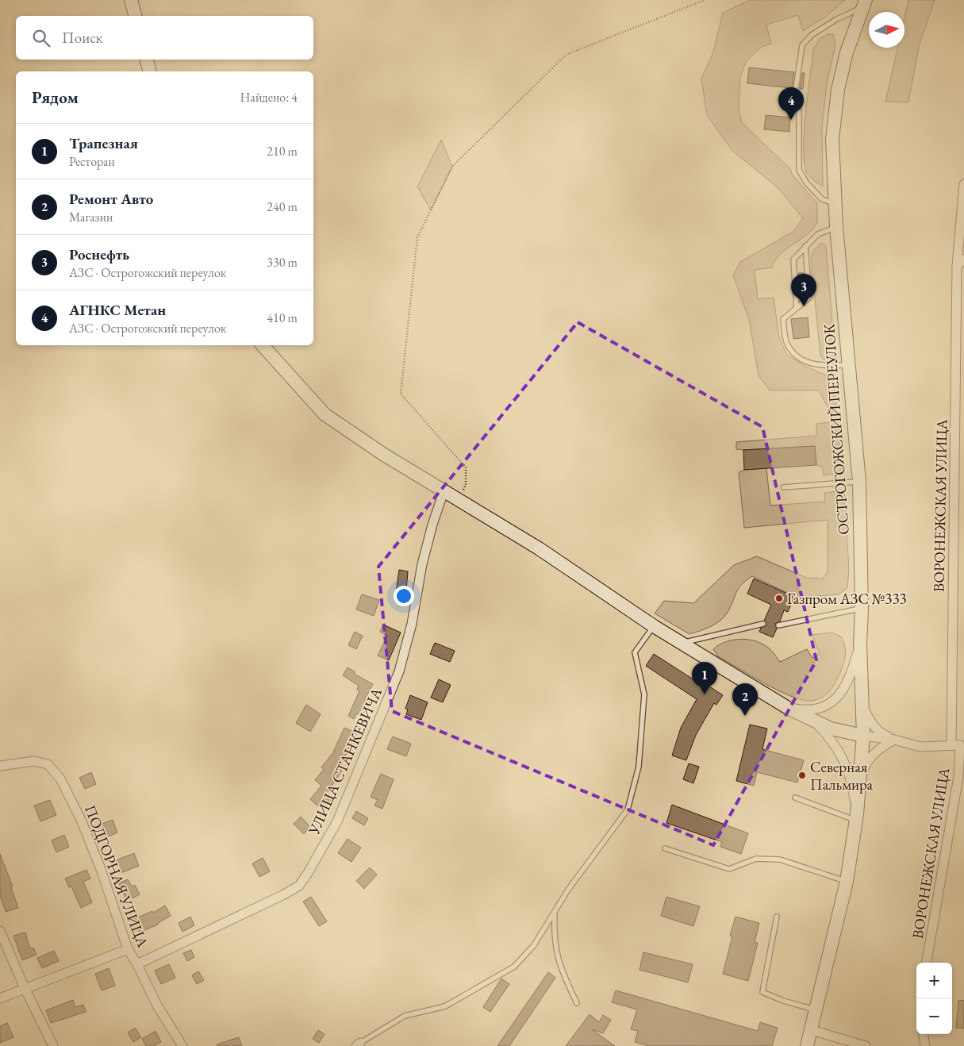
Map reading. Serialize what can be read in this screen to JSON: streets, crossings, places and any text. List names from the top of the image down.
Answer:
{
  "streets": {
    "main road": ["ОСТРОГОЖСКИЙ ПЕРЕУЛОК"],
    "street": ["ВОРОНЕЖСКАЯ УЛИЦА", "УЛИЦА СТАНКЕВИЧА", "ПОДГОРНАЯ УЛИЦА"]
  },
  "crossings": [
    ["УЛИЦА СТАНКЕВИЧА", "ПОДГОРНАЯ УЛИЦА"]
  ],
  "places": ["Газпром АЗС №333", "Северная Пальмира"],
  "north": "right",
  "page": {
    "search": "Поиск",
    "heading": ["Рядом", "Найдено: 4"],
    "pins": [
      "4",
      "3",
      "1",
      "2"
    ],
    "list": [
      {
        "mark": "1",
        "name": "Трапезная",
        "note": "Ресторан",
        "value": "210 m"
      },
      {
        "mark": "2",
        "name": "Ремонт Авто",
        "note": "Магазин",
        "value": "240 m"
      },
      {
        "mark": "3",
        "name": "Роснефть",
        "note": "АЗС · Острогожский переулок",
        "value": "330 m"
      },
      {
        "mark": "4",
        "name": "АГНКС Метан",
        "note": "АЗС · Острогожский переулок",
        "value": "410 m"
      }
    ],
    "map_buttons": ["+", "−"]
  }
}
